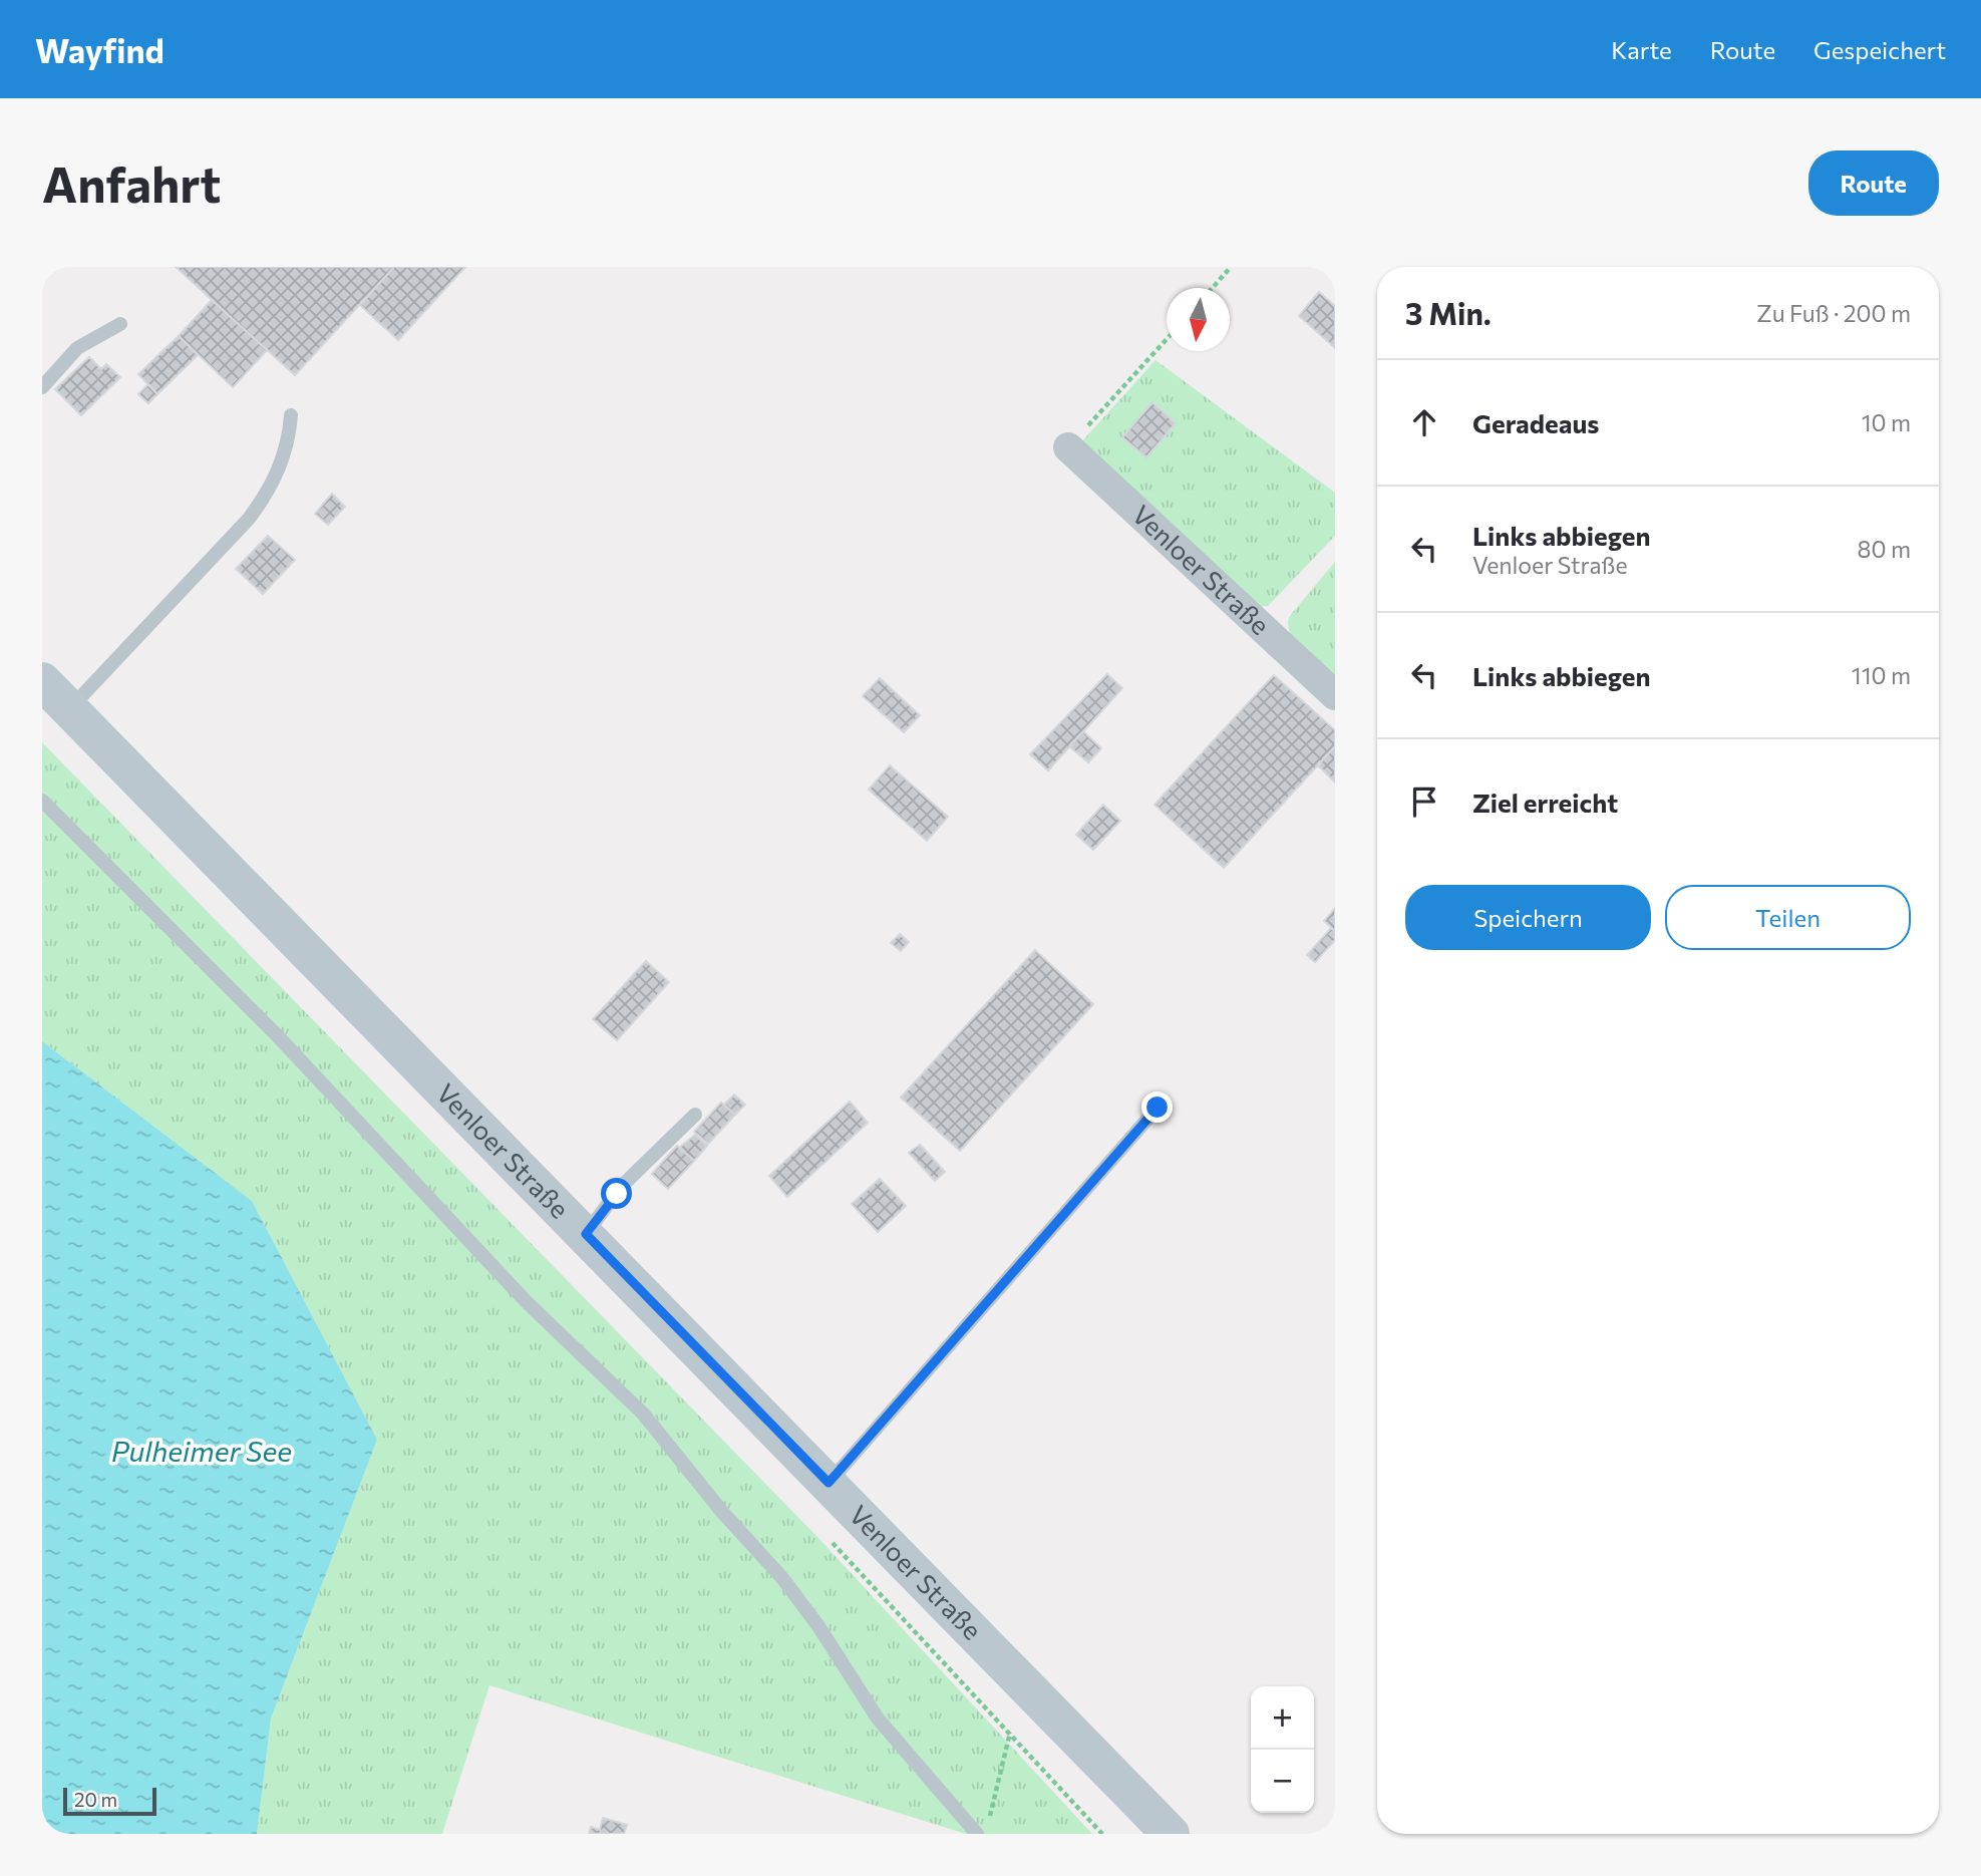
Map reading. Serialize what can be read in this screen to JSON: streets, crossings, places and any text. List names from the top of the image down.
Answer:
{
  "streets": {
    "main road": ["Venloer Straße"]
  },
  "water": ["Pulheimer See"],
  "scale_bar": "20 m",
  "north": "bottom",
  "page": {
    "header": "Wayfind",
    "nav": ["Karte", "Route", "Gespeichert"],
    "buttons": [
      "Route",
      ["Speichern", "Teilen"]
    ],
    "title": "Anfahrt",
    "heading": ["3 Min.", "Zu Fuß · 200 m"],
    "list": [
      ["Geradeaus", "10 m"],
      ["Links abbiegen", "Venloer Straße", "80 m"],
      ["Links abbiegen", "110 m"],
      "Ziel erreicht"
    ],
    "map_buttons": ["+", "−"],
    "scale": "20 m"
  }
}
